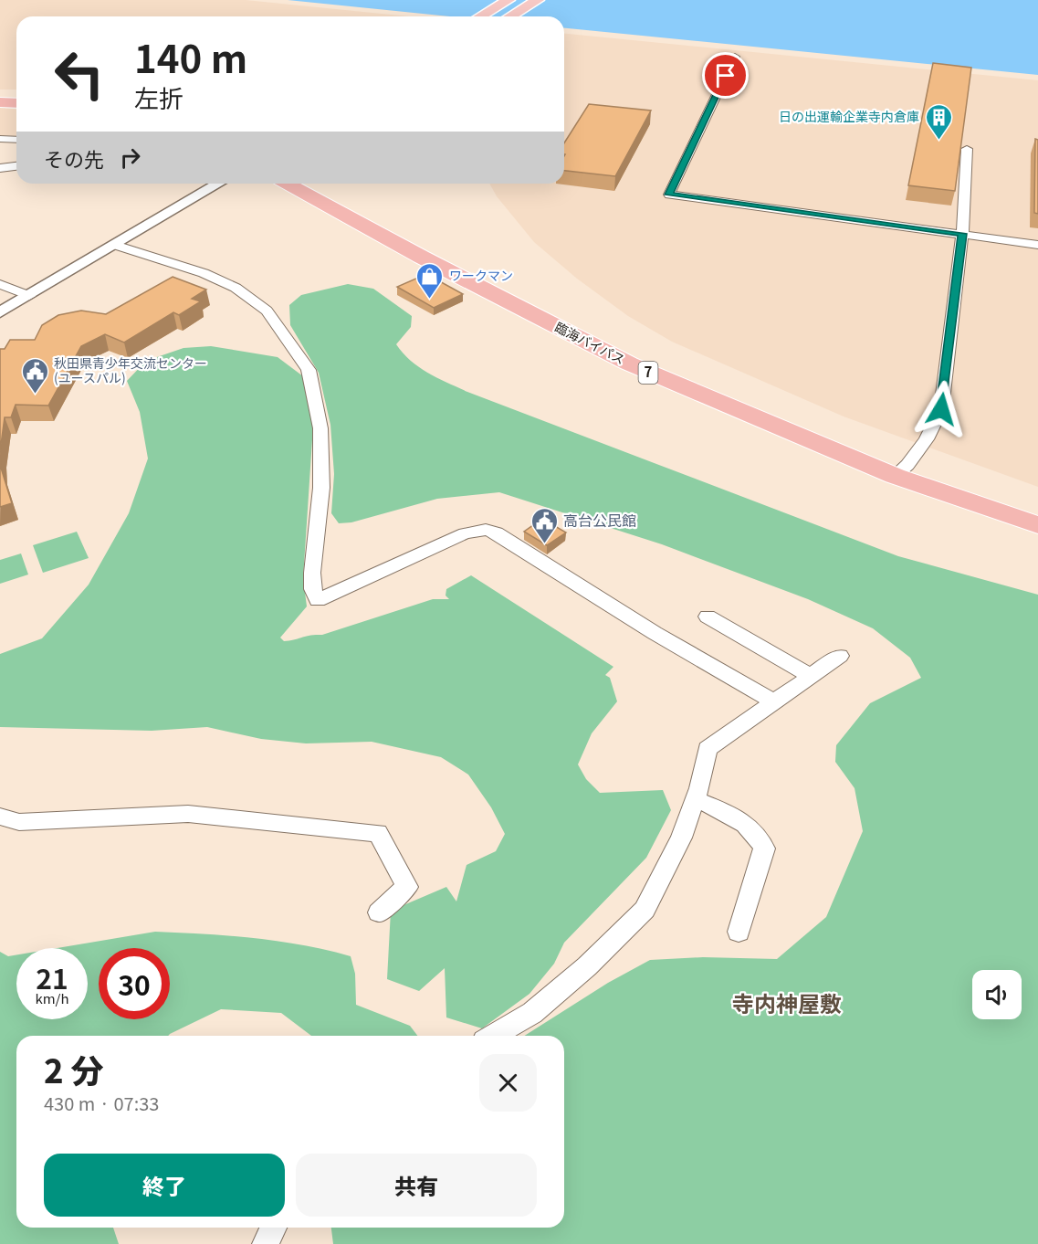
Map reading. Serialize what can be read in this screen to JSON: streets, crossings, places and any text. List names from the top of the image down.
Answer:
{
  "streets": {
    "highway": ["臨海バイパス", "7"]
  },
  "districts": ["寺内神屋敷"],
  "places": {
    "building": ["日の出運輸企業寺内倉庫"],
    "shop": ["ワークマン"],
    "public building": ["秋田県青少年交流センター (ユースパル)", "高台公民館"]
  },
  "page": {
    "turn": ["140 m", "左折"],
    "then": "その先",
    "speed": "21 km/h",
    "limit": "30",
    "heading": ["2 分", "430 m · 07:33"],
    "buttons": ["終了", "共有"]
  }
}
